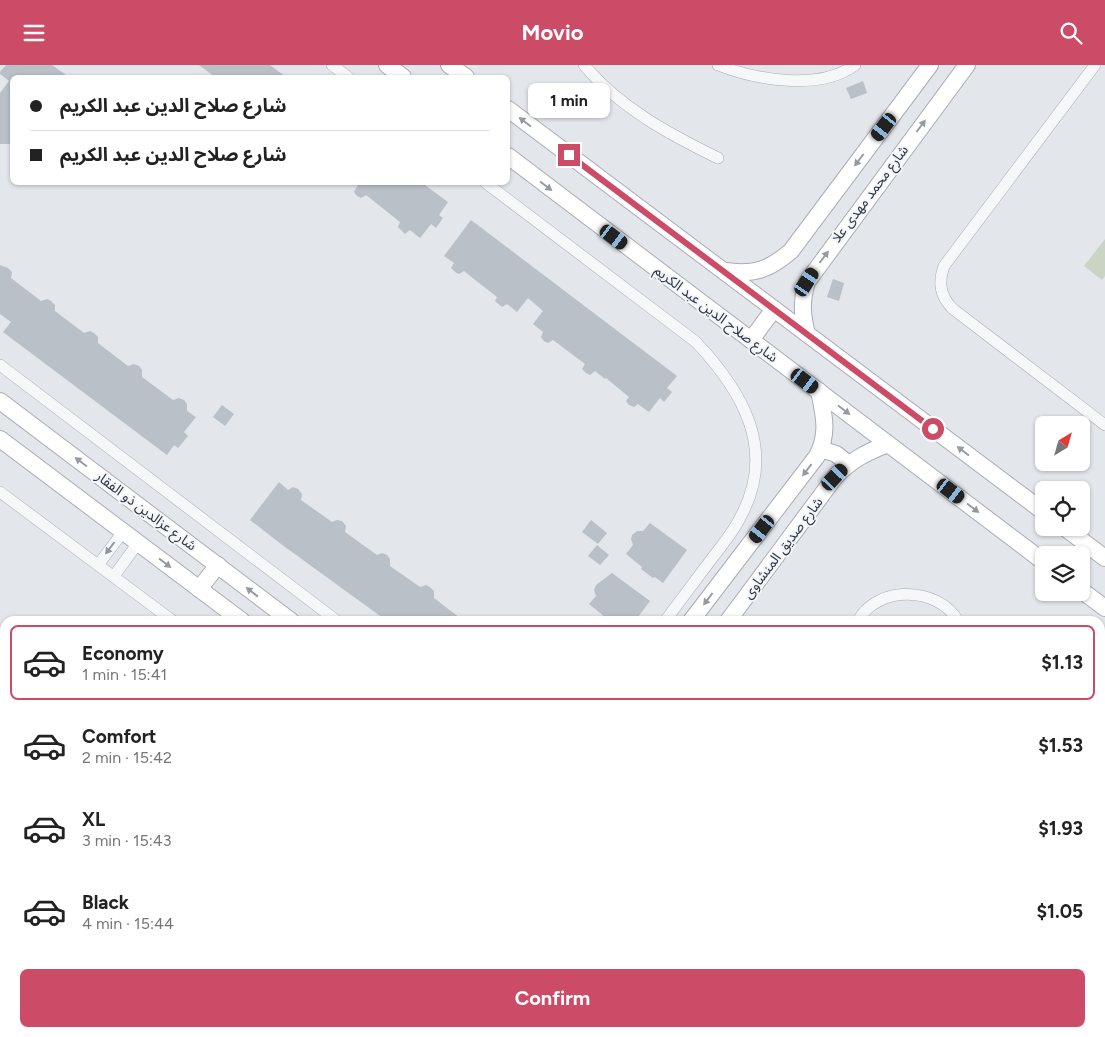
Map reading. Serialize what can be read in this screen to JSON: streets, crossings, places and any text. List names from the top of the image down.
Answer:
{
  "streets": {
    "street": [
      "شارع محمد مهدى علا",
      "شارع صلاح الدين عبد الكريم",
      "شارع عزالدين ذو الفقار",
      "شارع صديق المنشاوى"
    ]
  },
  "crossings": [
    ["شارع صلاح الدين عبد الكريم", "شارع صديق المنشاوى"]
  ],
  "north": "top right",
  "page": {
    "header": "Movio",
    "banner": ["شارع صلاح الدين عبد الكريم", "شارع صلاح الدين عبد الكريم"],
    "bubble": "1 min",
    "list": [
      {
        "name": "Economy",
        "note": "1 min · 15:41",
        "value": "$1.13"
      },
      {
        "name": "Comfort",
        "note": "2 min · 15:42",
        "value": "$1.53"
      },
      {
        "name": "XL",
        "note": "3 min · 15:43",
        "value": "$1.93"
      },
      {
        "name": "Black",
        "note": "4 min · 15:44",
        "value": "$1.05"
      }
    ],
    "buttons": "Confirm"
  }
}
